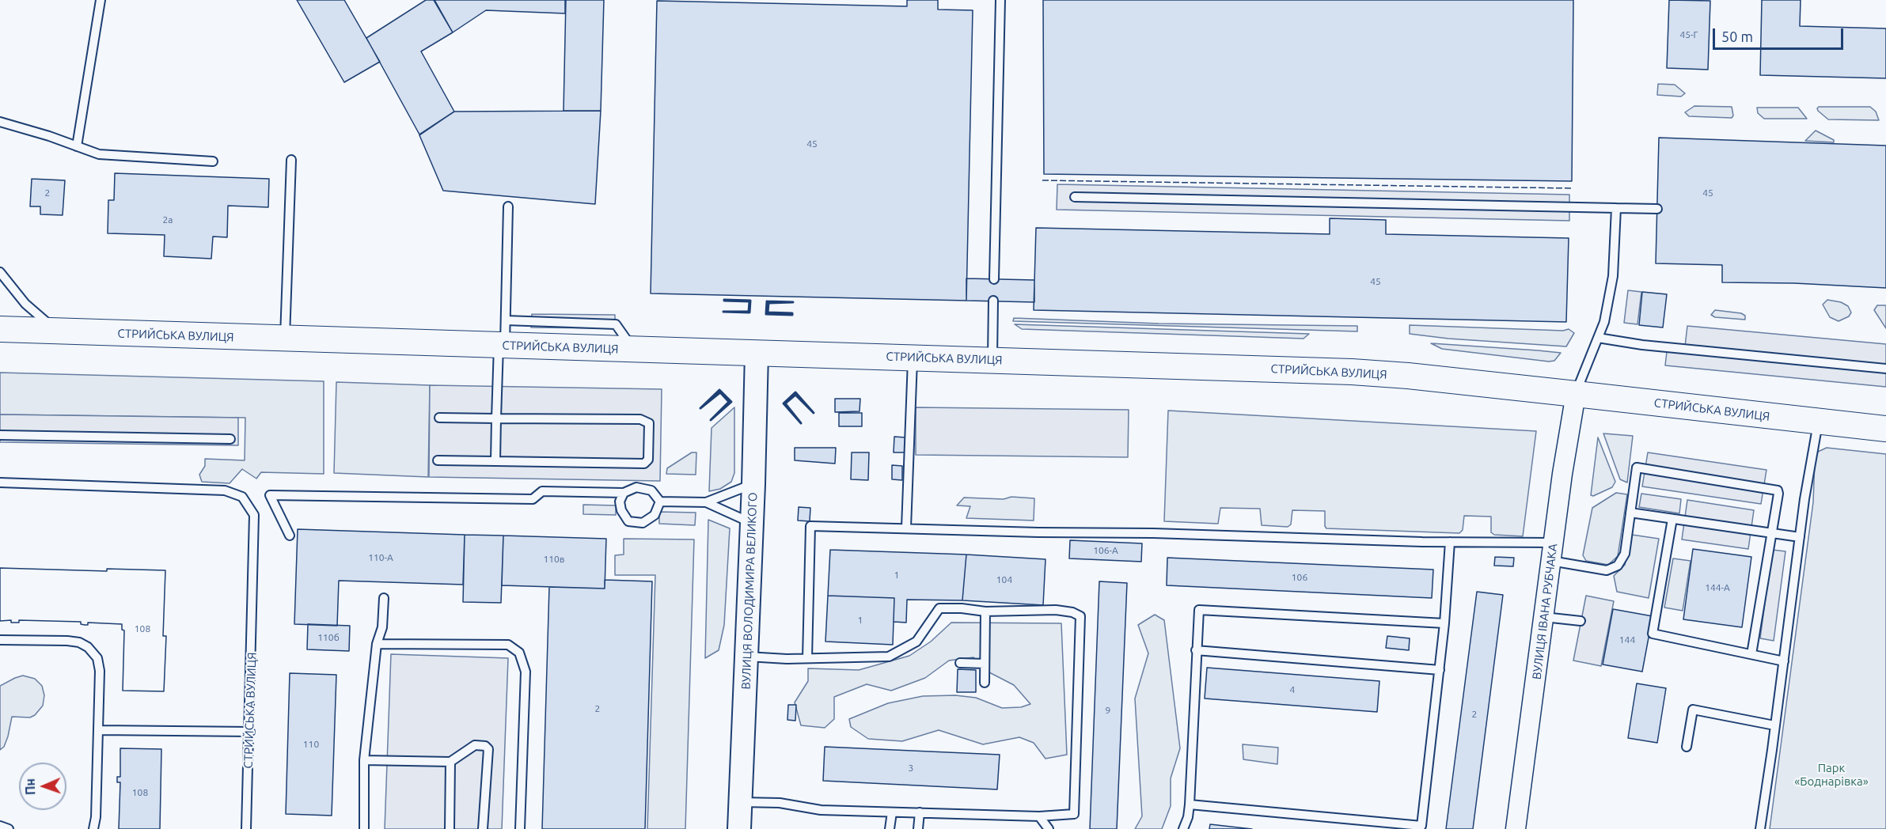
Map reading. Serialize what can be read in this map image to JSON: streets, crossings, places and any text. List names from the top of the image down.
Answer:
{
  "streets": {
    "main road": ["СТРИЙСЬКА ВУЛИЦЯ", "ВУЛИЦЯ ВОЛОДИМИРА ВЕЛИКОГО"],
    "street": ["ВУЛИЦЯ ІВАНА РУБЧАКА"]
  },
  "crossings": [
    ["СТРИЙСЬКА ВУЛИЦЯ", "ВУЛИЦЯ ВОЛОДИМИРА ВЕЛИКОГО"],
    ["СТРИЙСЬКА ВУЛИЦЯ", "ВУЛИЦЯ ІВАНА РУБЧАКА"]
  ],
  "parks": ["Парк «Боднарівка»"],
  "house_numbers": [
    "45-Г",
    "45",
    "2",
    "45",
    "2а",
    "45",
    "106-А",
    "110-А",
    "110в",
    "1",
    "106",
    "104",
    "144-А",
    "1",
    "108",
    "110б",
    "144",
    "4",
    "2",
    "9",
    "2",
    "110",
    "3",
    "108"
  ],
  "scale_bar": "50 m",
  "north": "left"
}
